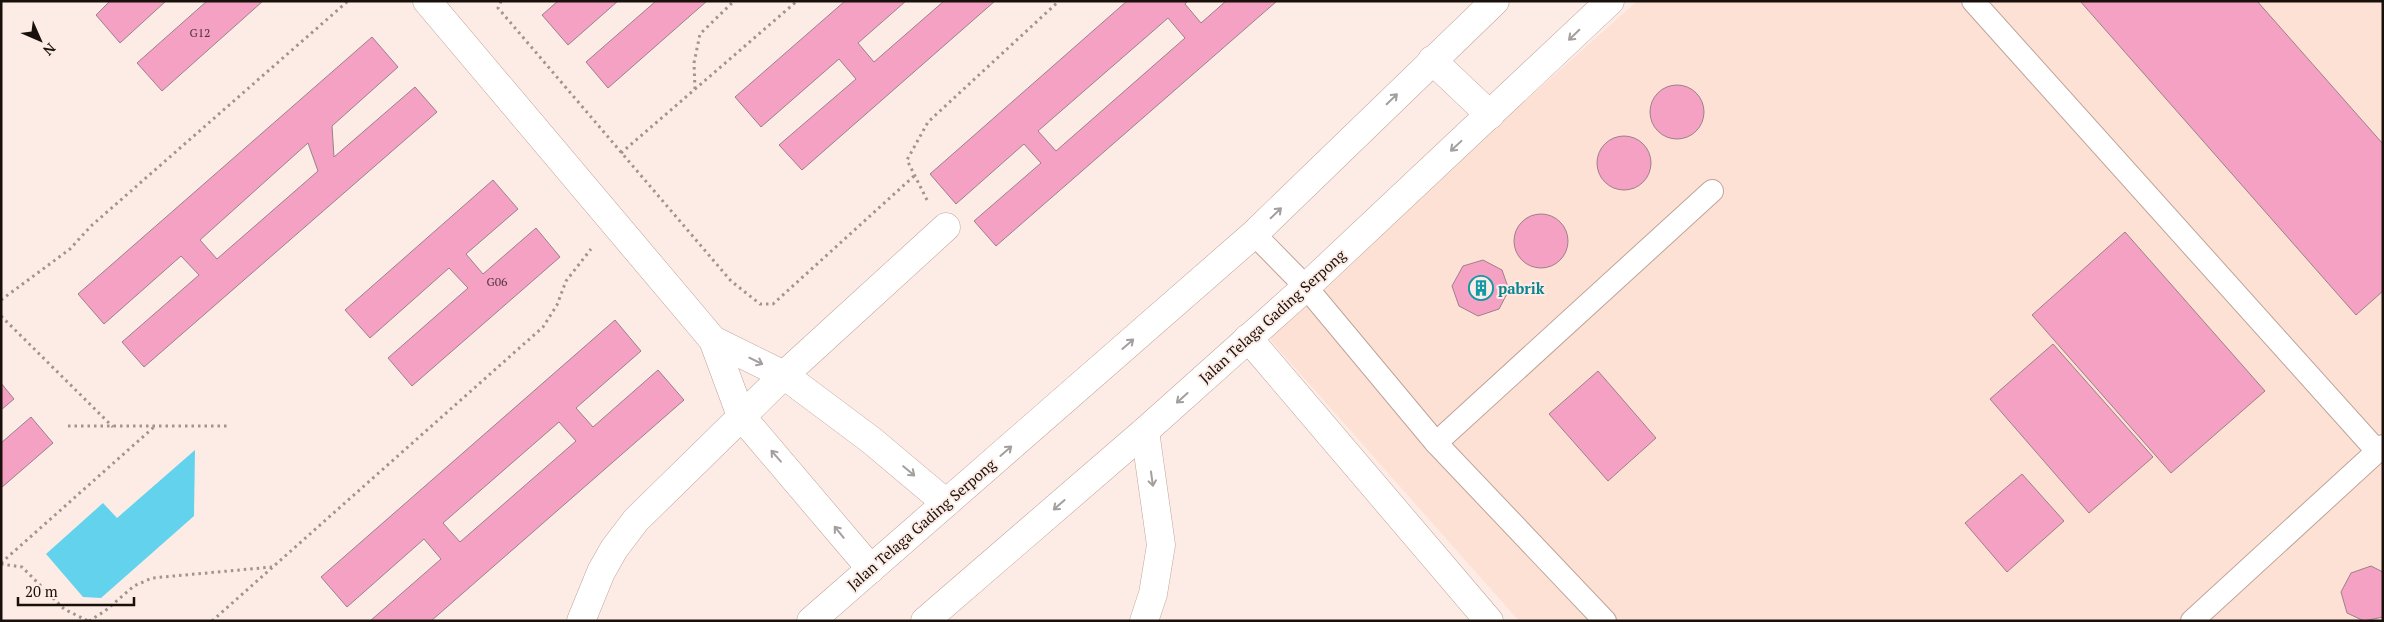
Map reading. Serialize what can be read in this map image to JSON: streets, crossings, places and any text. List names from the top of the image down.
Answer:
{
  "streets": {
    "street": ["Jalan Telaga Gading Serpong"]
  },
  "places": {
    "building": ["pabrik"]
  },
  "house_numbers": ["G12", "G06"],
  "scale_bar": "20 m",
  "north": "bottom right"
}
